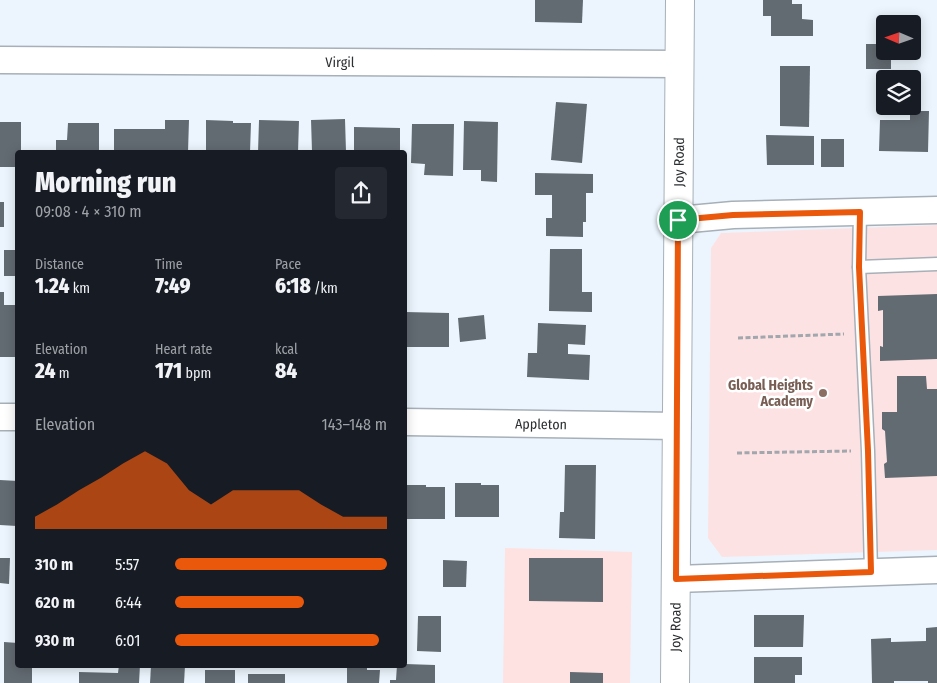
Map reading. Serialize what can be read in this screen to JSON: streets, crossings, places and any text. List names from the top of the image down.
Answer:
{
  "streets": {
    "main road": ["Joy Road"],
    "street": ["Virgil", "Appleton"]
  },
  "crossings": [
    ["Virgil", "Joy Road"],
    ["Joy Road", "Appleton"]
  ],
  "places": ["Global Heights Academy"],
  "north": "left",
  "page": {
    "heading": ["Morning run", "09:08 · 4 × 310 m"],
    "stats": [
      ["Distance", "1.24 km"],
      ["Time", "7:49"],
      ["Pace", "6:18 /km"],
      ["Elevation", "24 m"],
      ["Heart rate", "171 bpm"],
      ["kcal", "84"]
    ],
    "chart": ["Elevation", "143–148 m"],
    "list": [
      {
        "name": "310 m",
        "note": "5:57"
      },
      {
        "name": "620 m",
        "note": "6:44"
      },
      {
        "name": "930 m",
        "note": "6:01"
      }
    ]
  }
}
